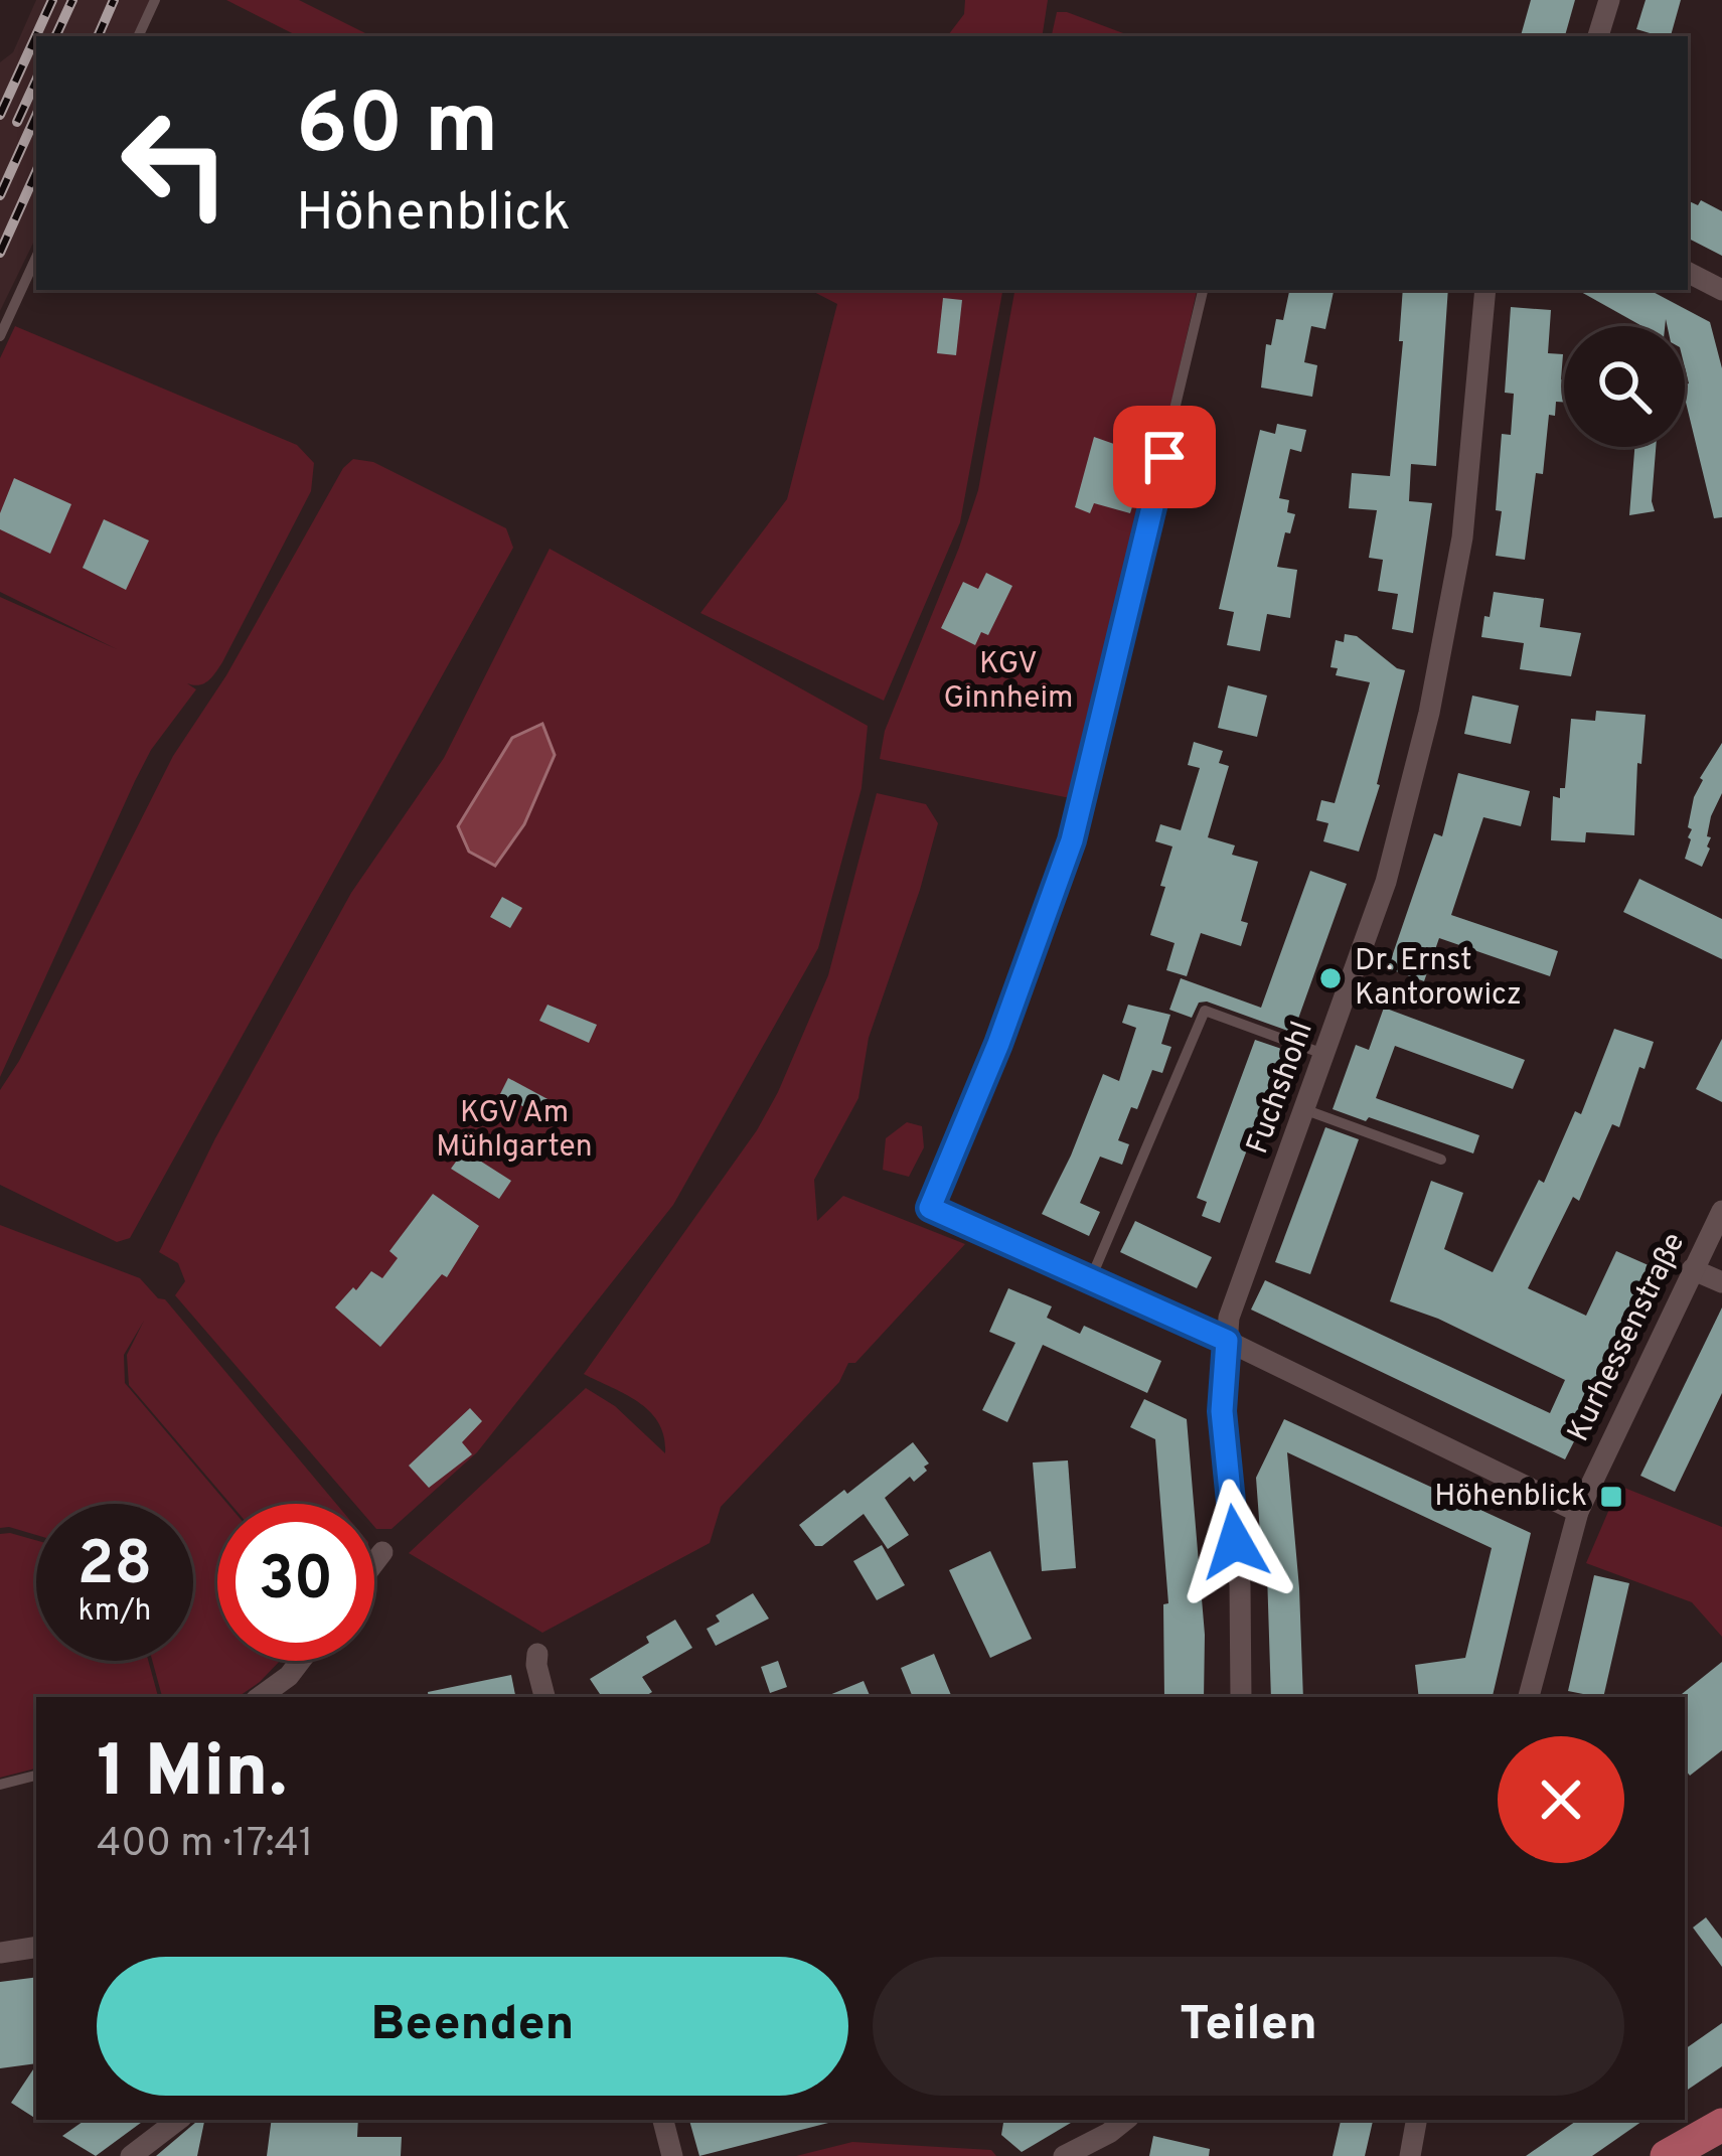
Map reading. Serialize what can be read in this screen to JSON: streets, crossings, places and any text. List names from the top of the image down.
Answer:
{
  "streets": {
    "street": ["Fuchshohl", "Kurhessenstraße"]
  },
  "parks": ["KGV Ginnheim", "KGV Am Mühlgarten"],
  "places": {
    "other": ["Dr. Ernst Kantorowicz"],
    "transit": ["Höhenblick"]
  },
  "page": {
    "turn": ["60 m", "Höhenblick"],
    "speed": "28 km/h",
    "limit": "30",
    "heading": ["1 Min.", "400 m · 17:41"],
    "buttons": ["Beenden", "Teilen"]
  }
}
